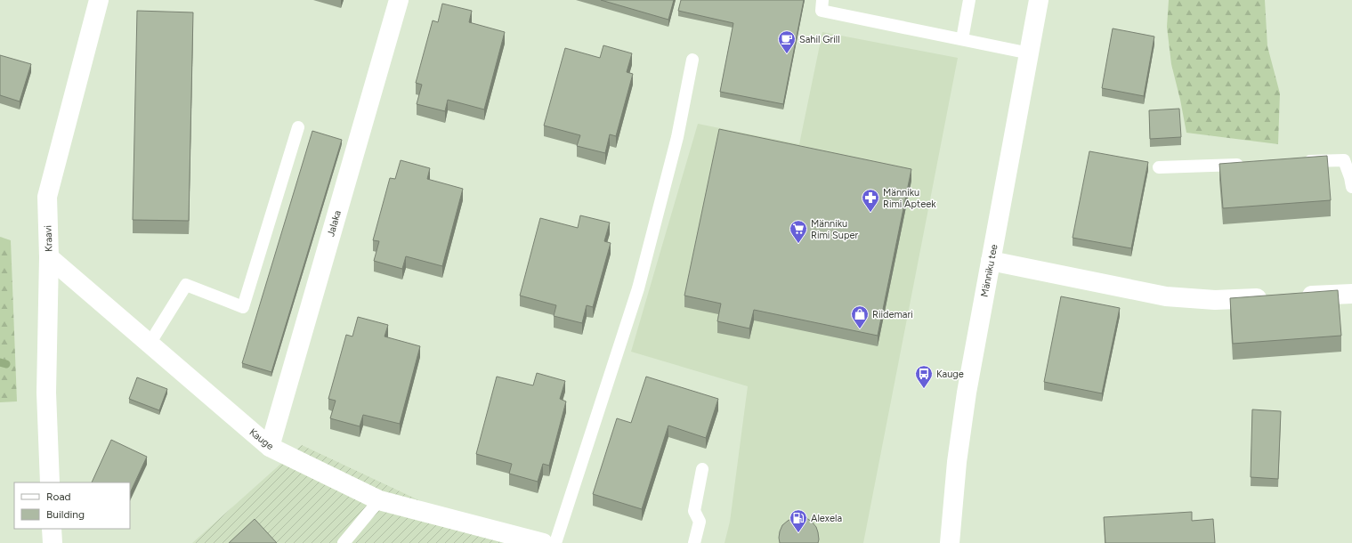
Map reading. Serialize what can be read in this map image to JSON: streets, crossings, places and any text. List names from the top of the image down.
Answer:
{
  "streets": {
    "street": [
      "Jalaka",
      "Kraavi",
      "Männiku tee",
      "Kauge"
    ]
  },
  "crossings": [
    ["Jalaka", "Kauge"],
    ["Kraavi", "Kauge"]
  ],
  "places": {
    "cafe": ["Sahil Grill"],
    "pharmacy": ["Männiku Rimi Apteek"],
    "supermarket": ["Männiku Rimi Super"],
    "shop": ["Riidemari"],
    "bus stop": ["Kauge"],
    "fuel station": ["Alexela"]
  },
  "legend": ["Road", "Building"]
}
